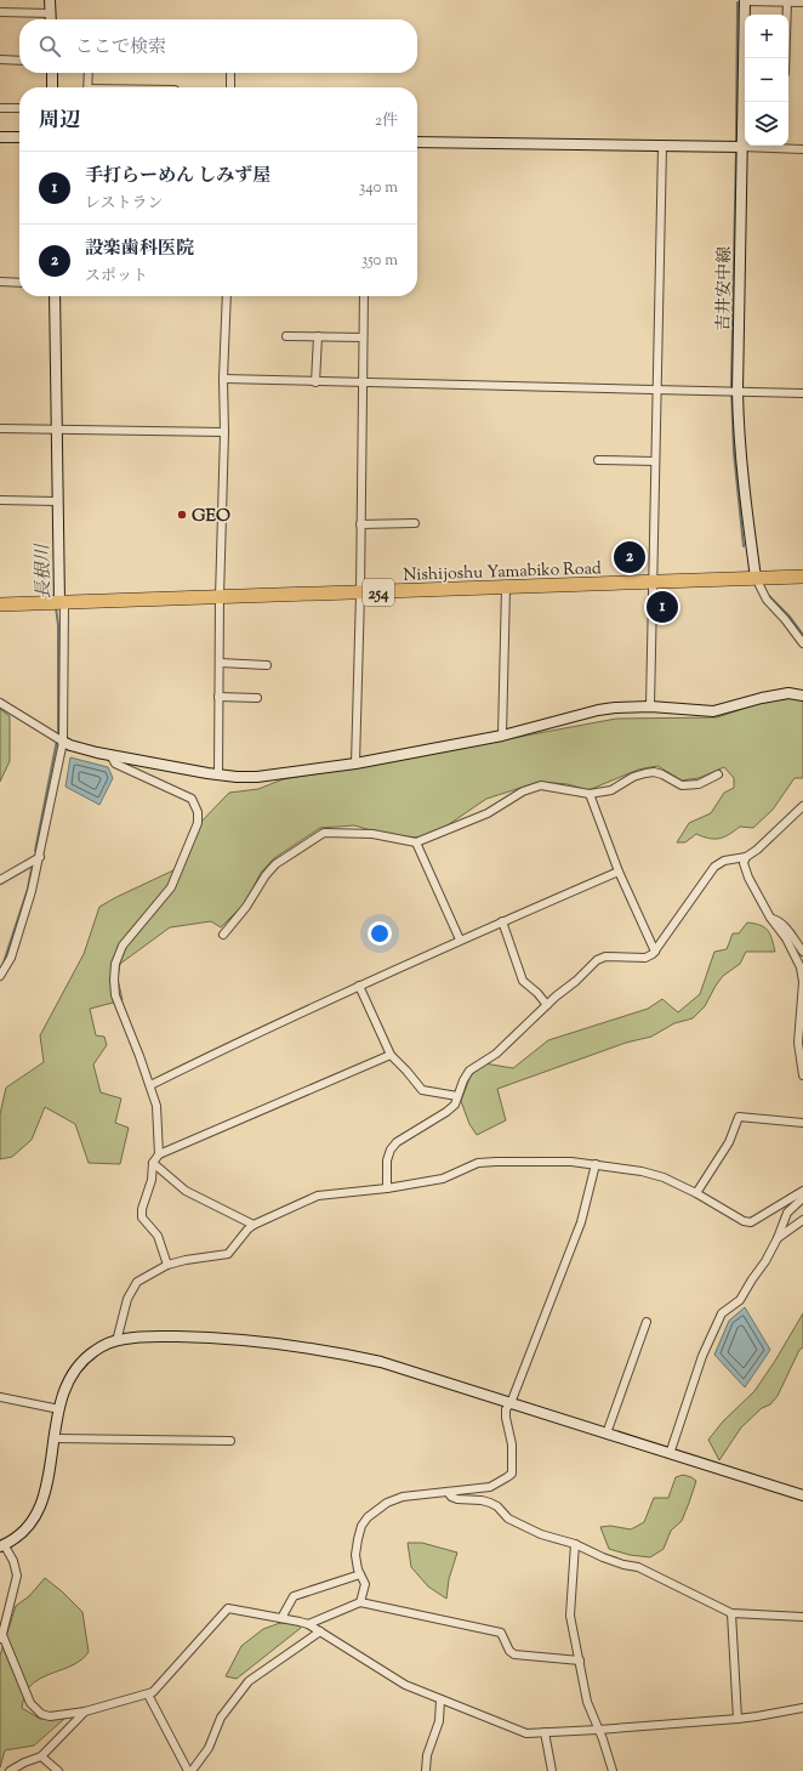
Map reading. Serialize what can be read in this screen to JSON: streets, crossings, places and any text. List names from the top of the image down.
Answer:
{
  "streets": {
    "highway": ["Nishijoshu Yamabiko Road", "254"],
    "street": ["吉井安中線"]
  },
  "crossings": [
    ["吉井安中線", "Nishijoshu Yamabiko Road"]
  ],
  "water": ["長根川"],
  "places": ["GEO"],
  "page": {
    "map_buttons": ["+", "−"],
    "search": "ここで検索",
    "heading": ["周辺", "2件"],
    "list": [
      {
        "mark": "1",
        "name": "手打らーめん しみず屋",
        "note": "レストラン",
        "value": "340 m"
      },
      {
        "mark": "2",
        "name": "設楽歯科医院",
        "note": "スポット",
        "value": "350 m"
      }
    ],
    "pins": ["2", "1"]
  }
}
